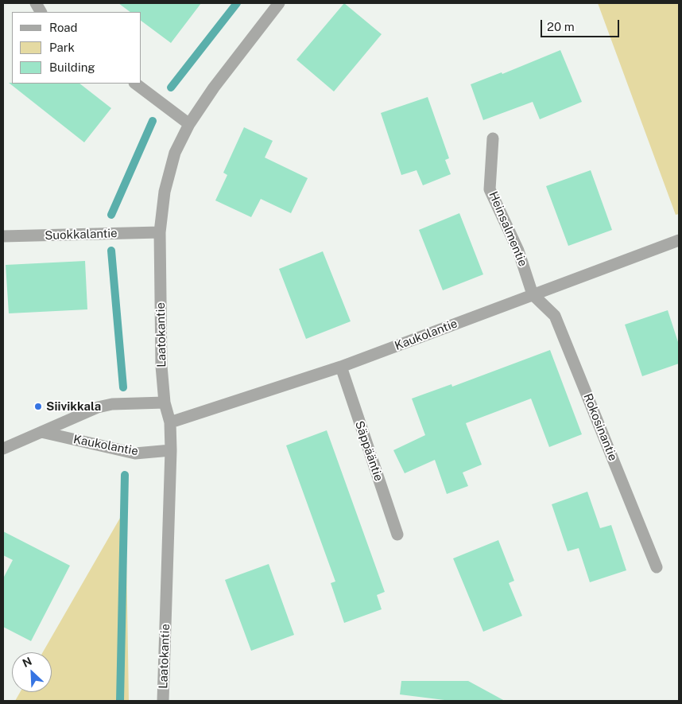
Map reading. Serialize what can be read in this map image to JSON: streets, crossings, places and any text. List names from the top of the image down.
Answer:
{
  "streets": {
    "street": [
      "Heinsalmentie",
      "Suokkalantie",
      "Laatokantie",
      "Kaukolantie",
      "Rokosinantie",
      "Säppääntie"
    ]
  },
  "crossings": [
    ["Heinsalmentie", "Kaukolantie"],
    ["Heinsalmentie", "Rokosinantie"],
    ["Suokkalantie", "Laatokantie"],
    ["Laatokantie", "Kaukolantie"],
    ["Kaukolantie", "Rokosinantie"],
    ["Kaukolantie", "Säppääntie"]
  ],
  "places": ["Siivikkala"],
  "legend": ["Road", "Park", "Building"],
  "scale_bar": "20 m",
  "north": "top left"
}
